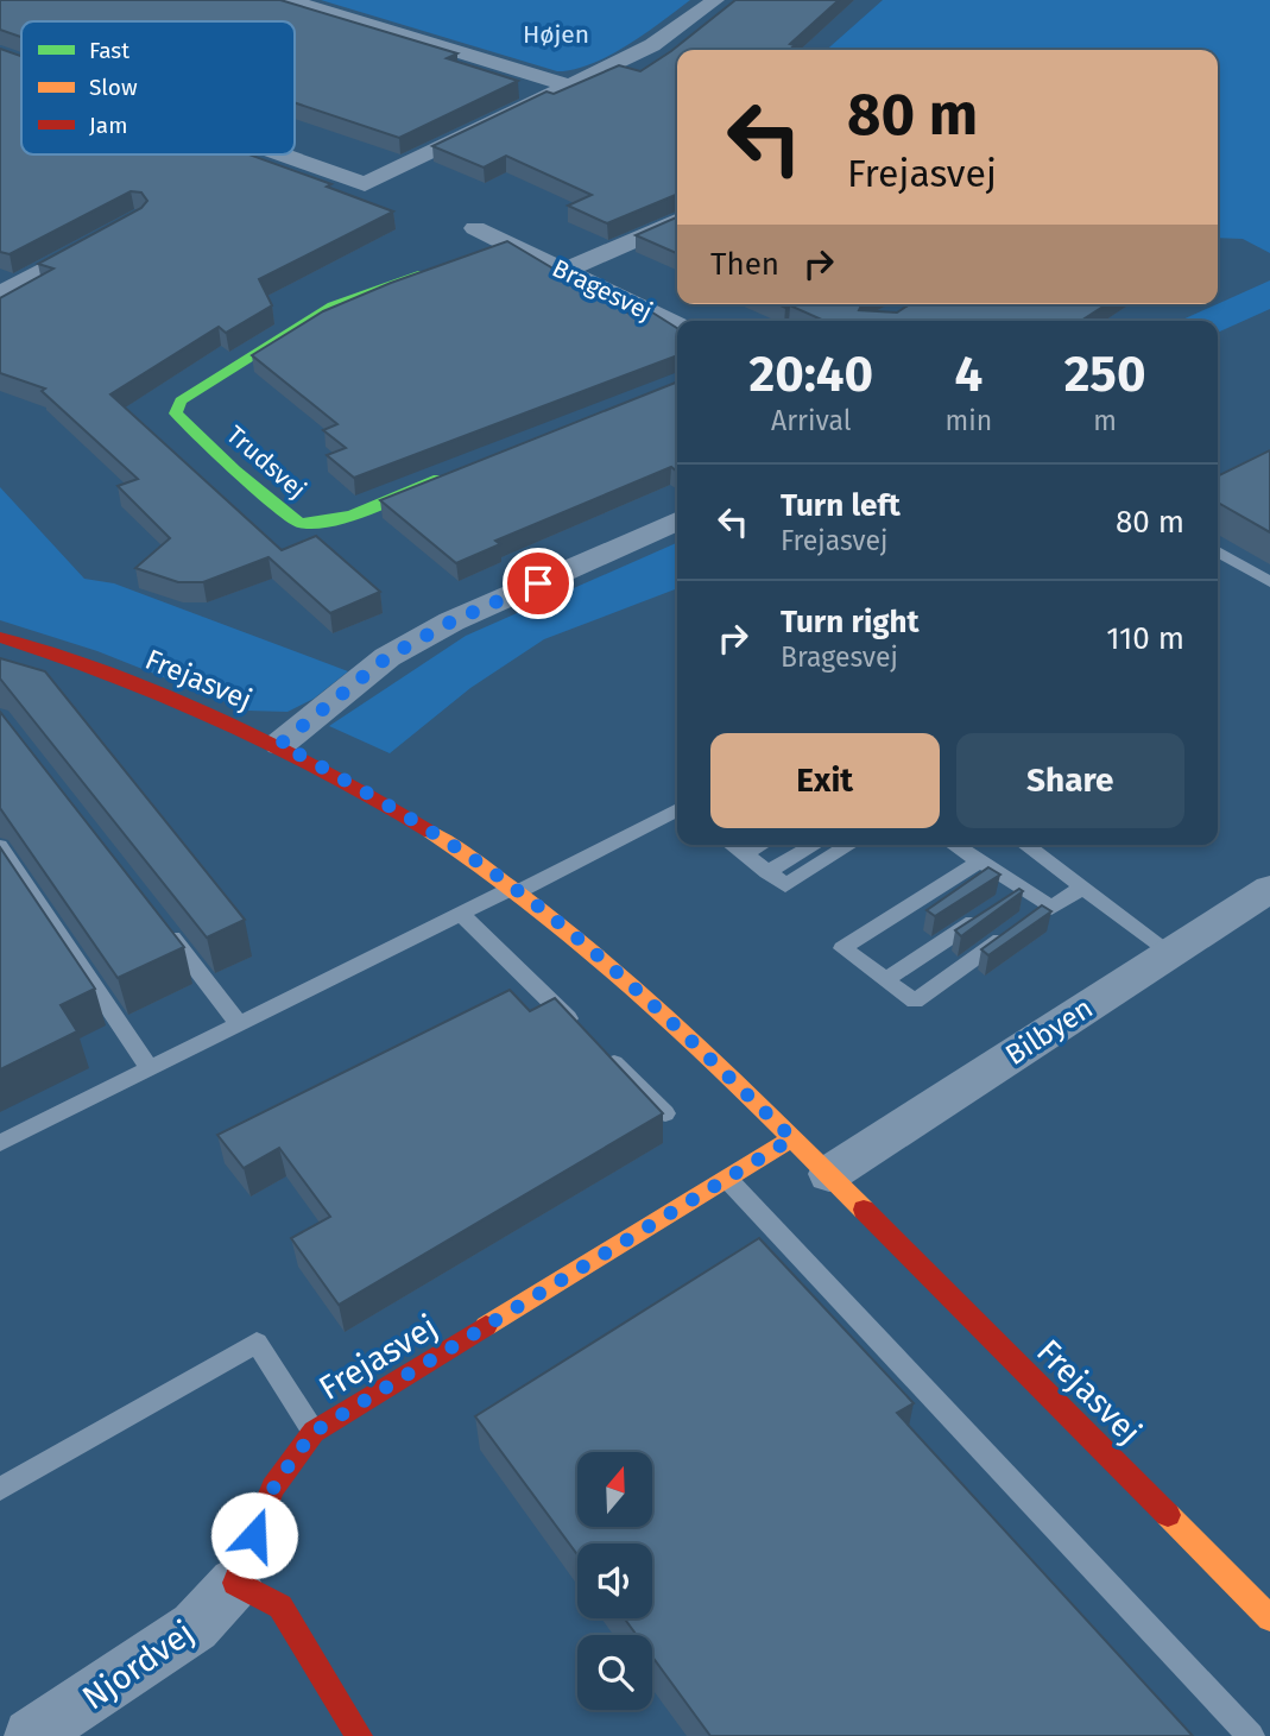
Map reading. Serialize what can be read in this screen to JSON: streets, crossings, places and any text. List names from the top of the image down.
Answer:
{
  "streets": {
    "street": [
      "Bragesvej",
      "Trudsvej",
      "Frejasvej",
      "Bilbyen",
      "Njordvej"
    ]
  },
  "crossings": [
    ["Frejasvej", "Bilbyen"],
    ["Frejasvej", "Njordvej"]
  ],
  "parks": ["Højen"],
  "legend": ["Fast", "Slow", "Jam"],
  "north": "top",
  "page": {
    "turn": ["80 m", "Frejasvej"],
    "then": "Then",
    "eta": [
      "20:40",
      "Arrival",
      "4",
      "min",
      "250",
      "m"
    ],
    "list": [
      {
        "name": "Turn left",
        "note": "Frejasvej",
        "value": "80 m"
      },
      {
        "name": "Turn right",
        "note": "Bragesvej",
        "value": "110 m"
      }
    ],
    "buttons": ["Exit", "Share"]
  }
}
